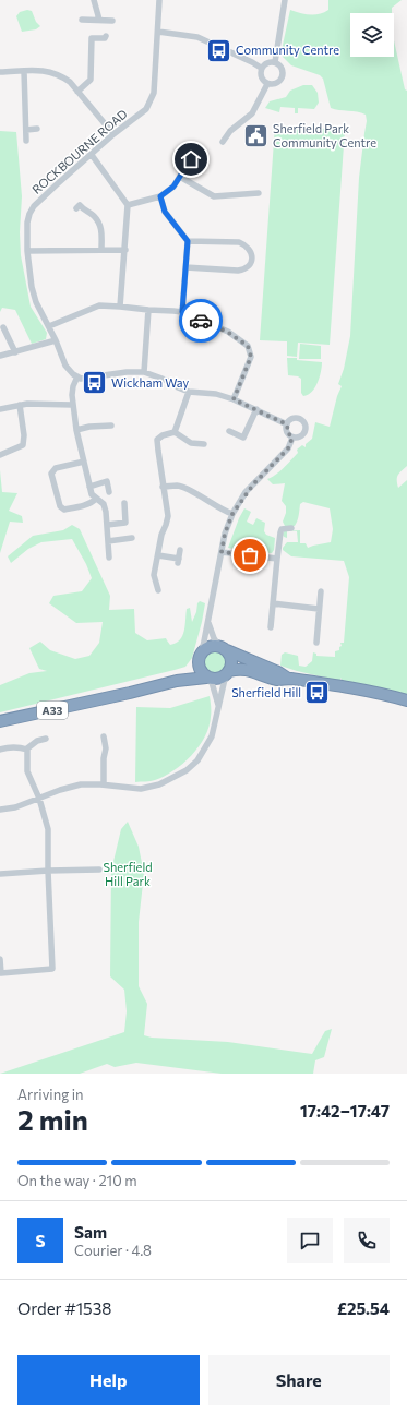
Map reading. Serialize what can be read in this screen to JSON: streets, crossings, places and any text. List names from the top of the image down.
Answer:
{
  "streets": {
    "highway": ["A33"],
    "street": ["ROCKBOURNE ROAD"]
  },
  "parks": ["Sherfield Hill Park"],
  "places": {
    "bus stop": ["Community Centre", "Wickham Way", "Sherfield Hill"],
    "public building": ["Sherfield Park Community Centre"]
  },
  "page": {
    "heading": ["2 min", "Arriving in", "17:42–17:47"],
    "panel": [
      "Sam",
      "Courier · 4.8",
      "Order #1538",
      "£25.54"
    ],
    "bar": "On the way · 210 m",
    "round": "S",
    "buttons": ["Help", "Share"]
  }
}
